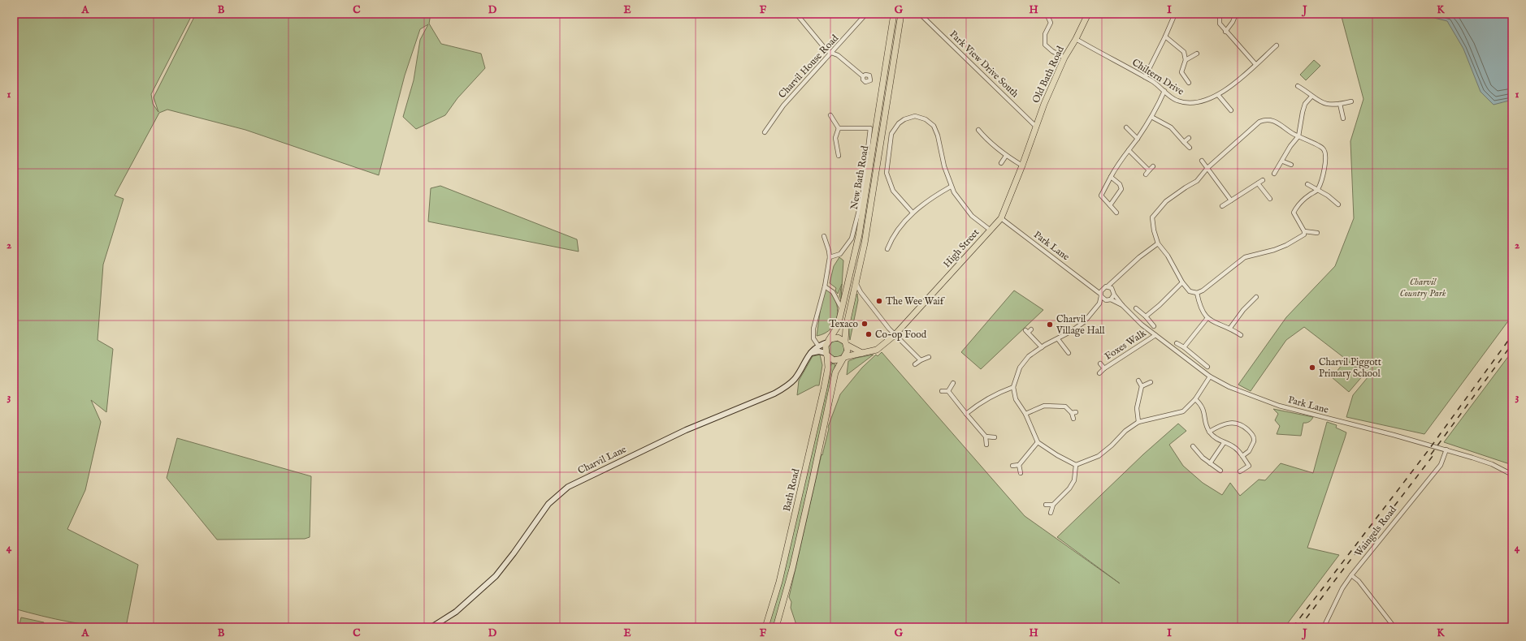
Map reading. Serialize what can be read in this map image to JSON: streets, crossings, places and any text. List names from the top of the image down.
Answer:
{
  "streets": {
    "main road": [
      "Old Bath Road",
      "New Bath Road",
      "High Street",
      "Charvil Lane",
      "Bath Road"
    ],
    "street": [
      "Park View Drive South",
      "Charvil House Road",
      "Chiltern Drive",
      "Park Lane",
      "Foxes Walk",
      "Waingels Road"
    ]
  },
  "crossings": [
    ["Park View Drive South", "Old Bath Road"],
    ["Park View Drive South", "High Street"],
    ["Old Bath Road", "Chiltern Drive"],
    ["Old Bath Road", "High Street"],
    ["New Bath Road", "High Street"],
    ["New Bath Road", "Charvil Lane"],
    ["New Bath Road", "Bath Road"],
    ["Park Lane", "High Street"],
    ["Park Lane", "Foxes Walk"],
    ["Park Lane", "Waingels Road"],
    ["High Street", "Charvil Lane"],
    ["High Street", "Bath Road"],
    ["Charvil Lane", "Bath Road"]
  ],
  "parks": ["Charvil Country Park"],
  "places": [
    "The Wee Waif",
    "Texaco",
    "Charvil Village Hall",
    "Co-op Food",
    "Charvil Piggott Primary School"
  ],
  "grid": {
    "columns": [
      "A",
      "B",
      "C",
      "D",
      "E",
      "F",
      "G",
      "H",
      "I",
      "J",
      "K"
    ],
    "rows": [
      "1",
      "2",
      "3",
      "4"
    ]
  }
}
